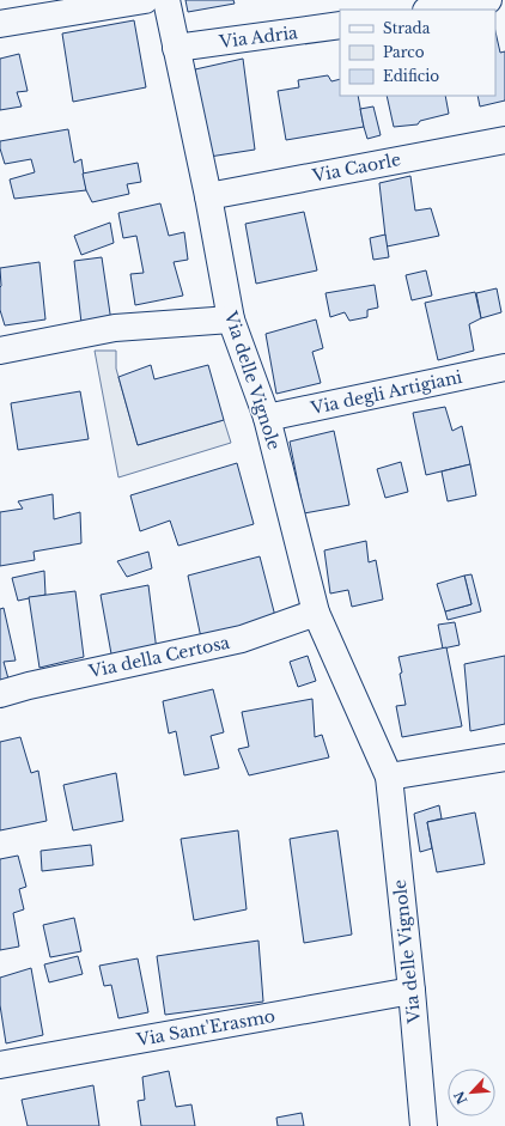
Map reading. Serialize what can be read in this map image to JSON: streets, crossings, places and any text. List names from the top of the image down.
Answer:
{
  "streets": {
    "street": [
      "Via Adria",
      "Via Caorle",
      "Via delle Vignole",
      "Via degli Artigiani",
      "Via della Certosa",
      "Via Sant'Erasmo"
    ]
  },
  "crossings": [
    ["Via Adria", "Via delle Vignole"],
    ["Via Caorle", "Via delle Vignole"],
    ["Via delle Vignole", "Via degli Artigiani"],
    ["Via delle Vignole", "Via della Certosa"],
    ["Via delle Vignole", "Via Sant'Erasmo"]
  ],
  "legend": ["Strada", "Parco", "Edificio"],
  "north": "bottom left"
}
